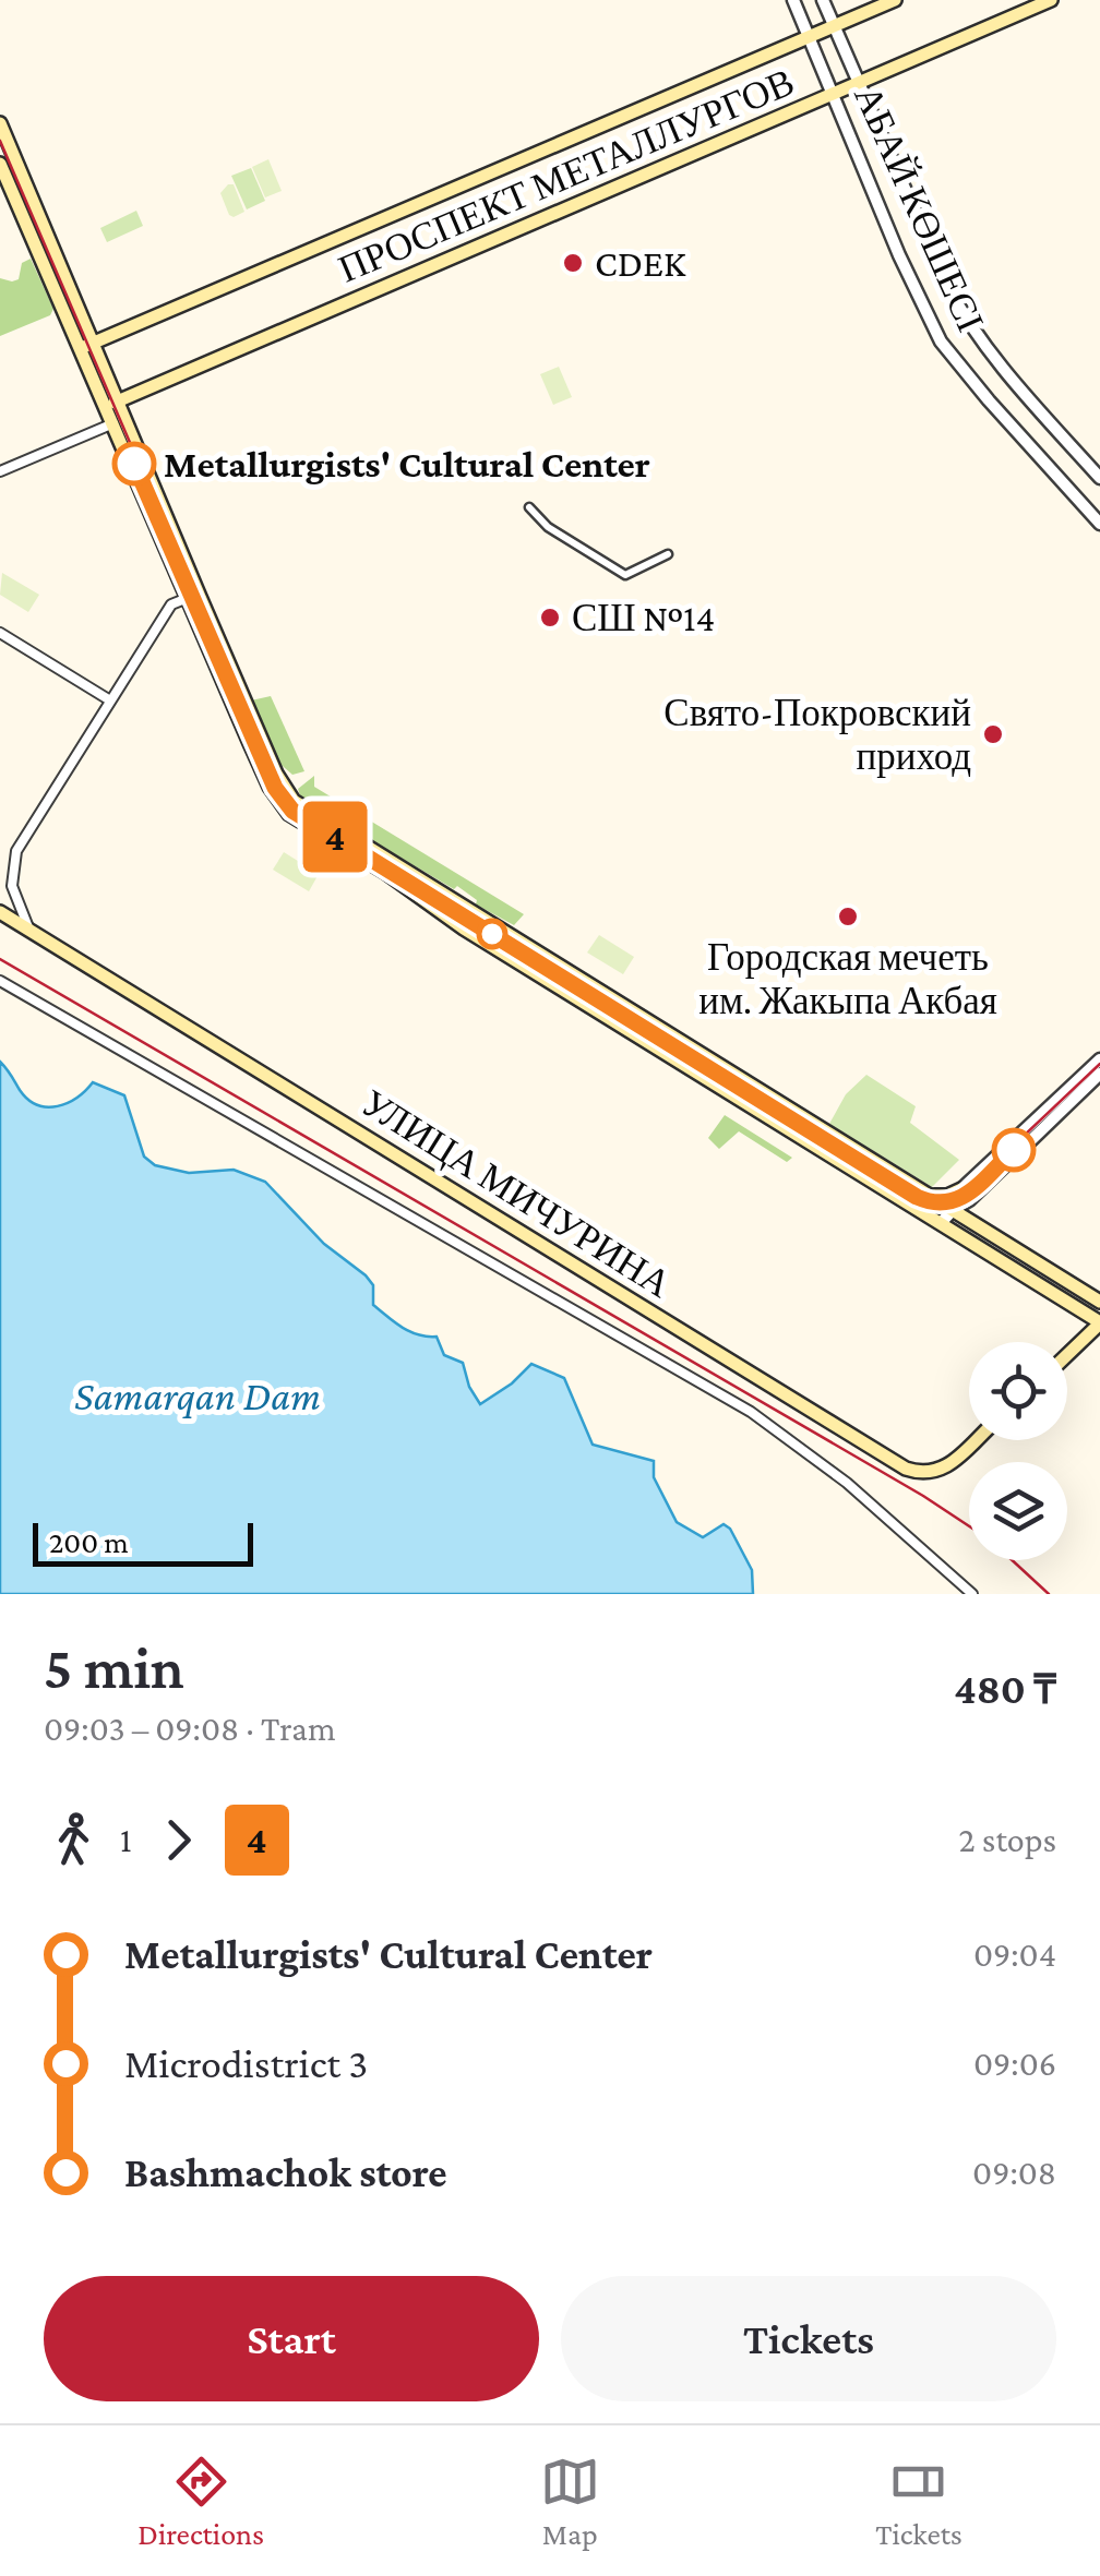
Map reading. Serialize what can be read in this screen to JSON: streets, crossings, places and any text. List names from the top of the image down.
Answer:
{
  "streets": {
    "main road": ["ПРОСПЕКТ МЕТАЛЛУРГОВ", "УЛИЦА МИЧУРИНА"],
    "street": ["АБАЙ КӨШЕСІ"]
  },
  "crossings": [
    ["ПРОСПЕКТ МЕТАЛЛУРГОВ", "АБАЙ КӨШЕСІ"]
  ],
  "water": ["Samarqan Dam"],
  "places": [
    "CDEK",
    "Metallurgists' Cultural Center",
    "СШ №14",
    "Свято-Покровский приход",
    "Городская мечеть им. Жакыпа Акбая"
  ],
  "lines": ["tram line 4"],
  "scale_bar": "200 m",
  "page": {
    "on_map": "4",
    "scale": "200 m",
    "heading": ["5 min", "09:03 – 09:08 · Tram", "480 ₸"],
    "legs": ["1", "4", "2 stops"],
    "list": [
      {
        "name": "Metallurgists' Cultural Center",
        "value": "09:04"
      },
      {
        "name": "Microdistrict 3",
        "value": "09:06"
      },
      {
        "name": "Bashmachok store",
        "value": "09:08"
      }
    ],
    "buttons": ["Start", "Tickets"],
    "tabs": ["Directions", "Map", "Tickets"]
  }
}
